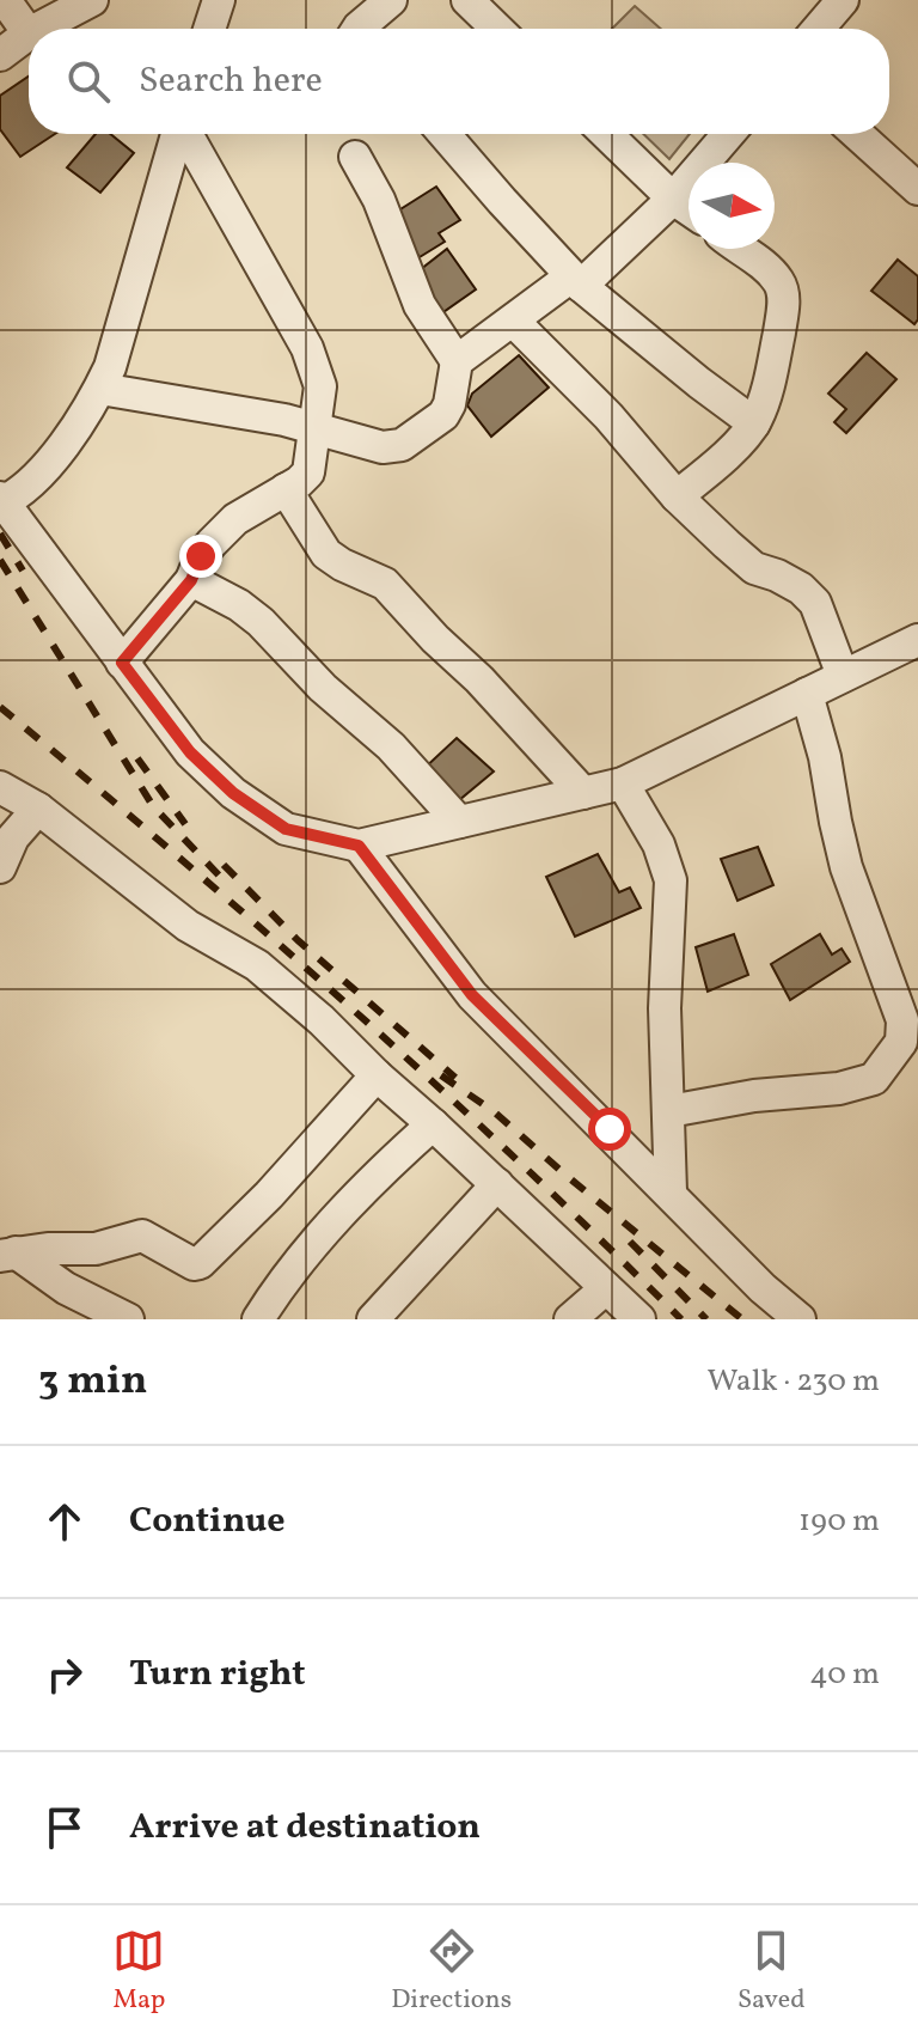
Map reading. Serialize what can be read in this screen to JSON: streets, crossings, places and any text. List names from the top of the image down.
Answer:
{
  "north": "right",
  "page": {
    "search": "Search here",
    "heading": ["3 min", "Walk · 230 m"],
    "list": [
      ["Continue", "190 m"],
      ["Turn right", "40 m"],
      "Arrive at destination"
    ],
    "nav": ["Map", "Directions", "Saved"]
  }
}
